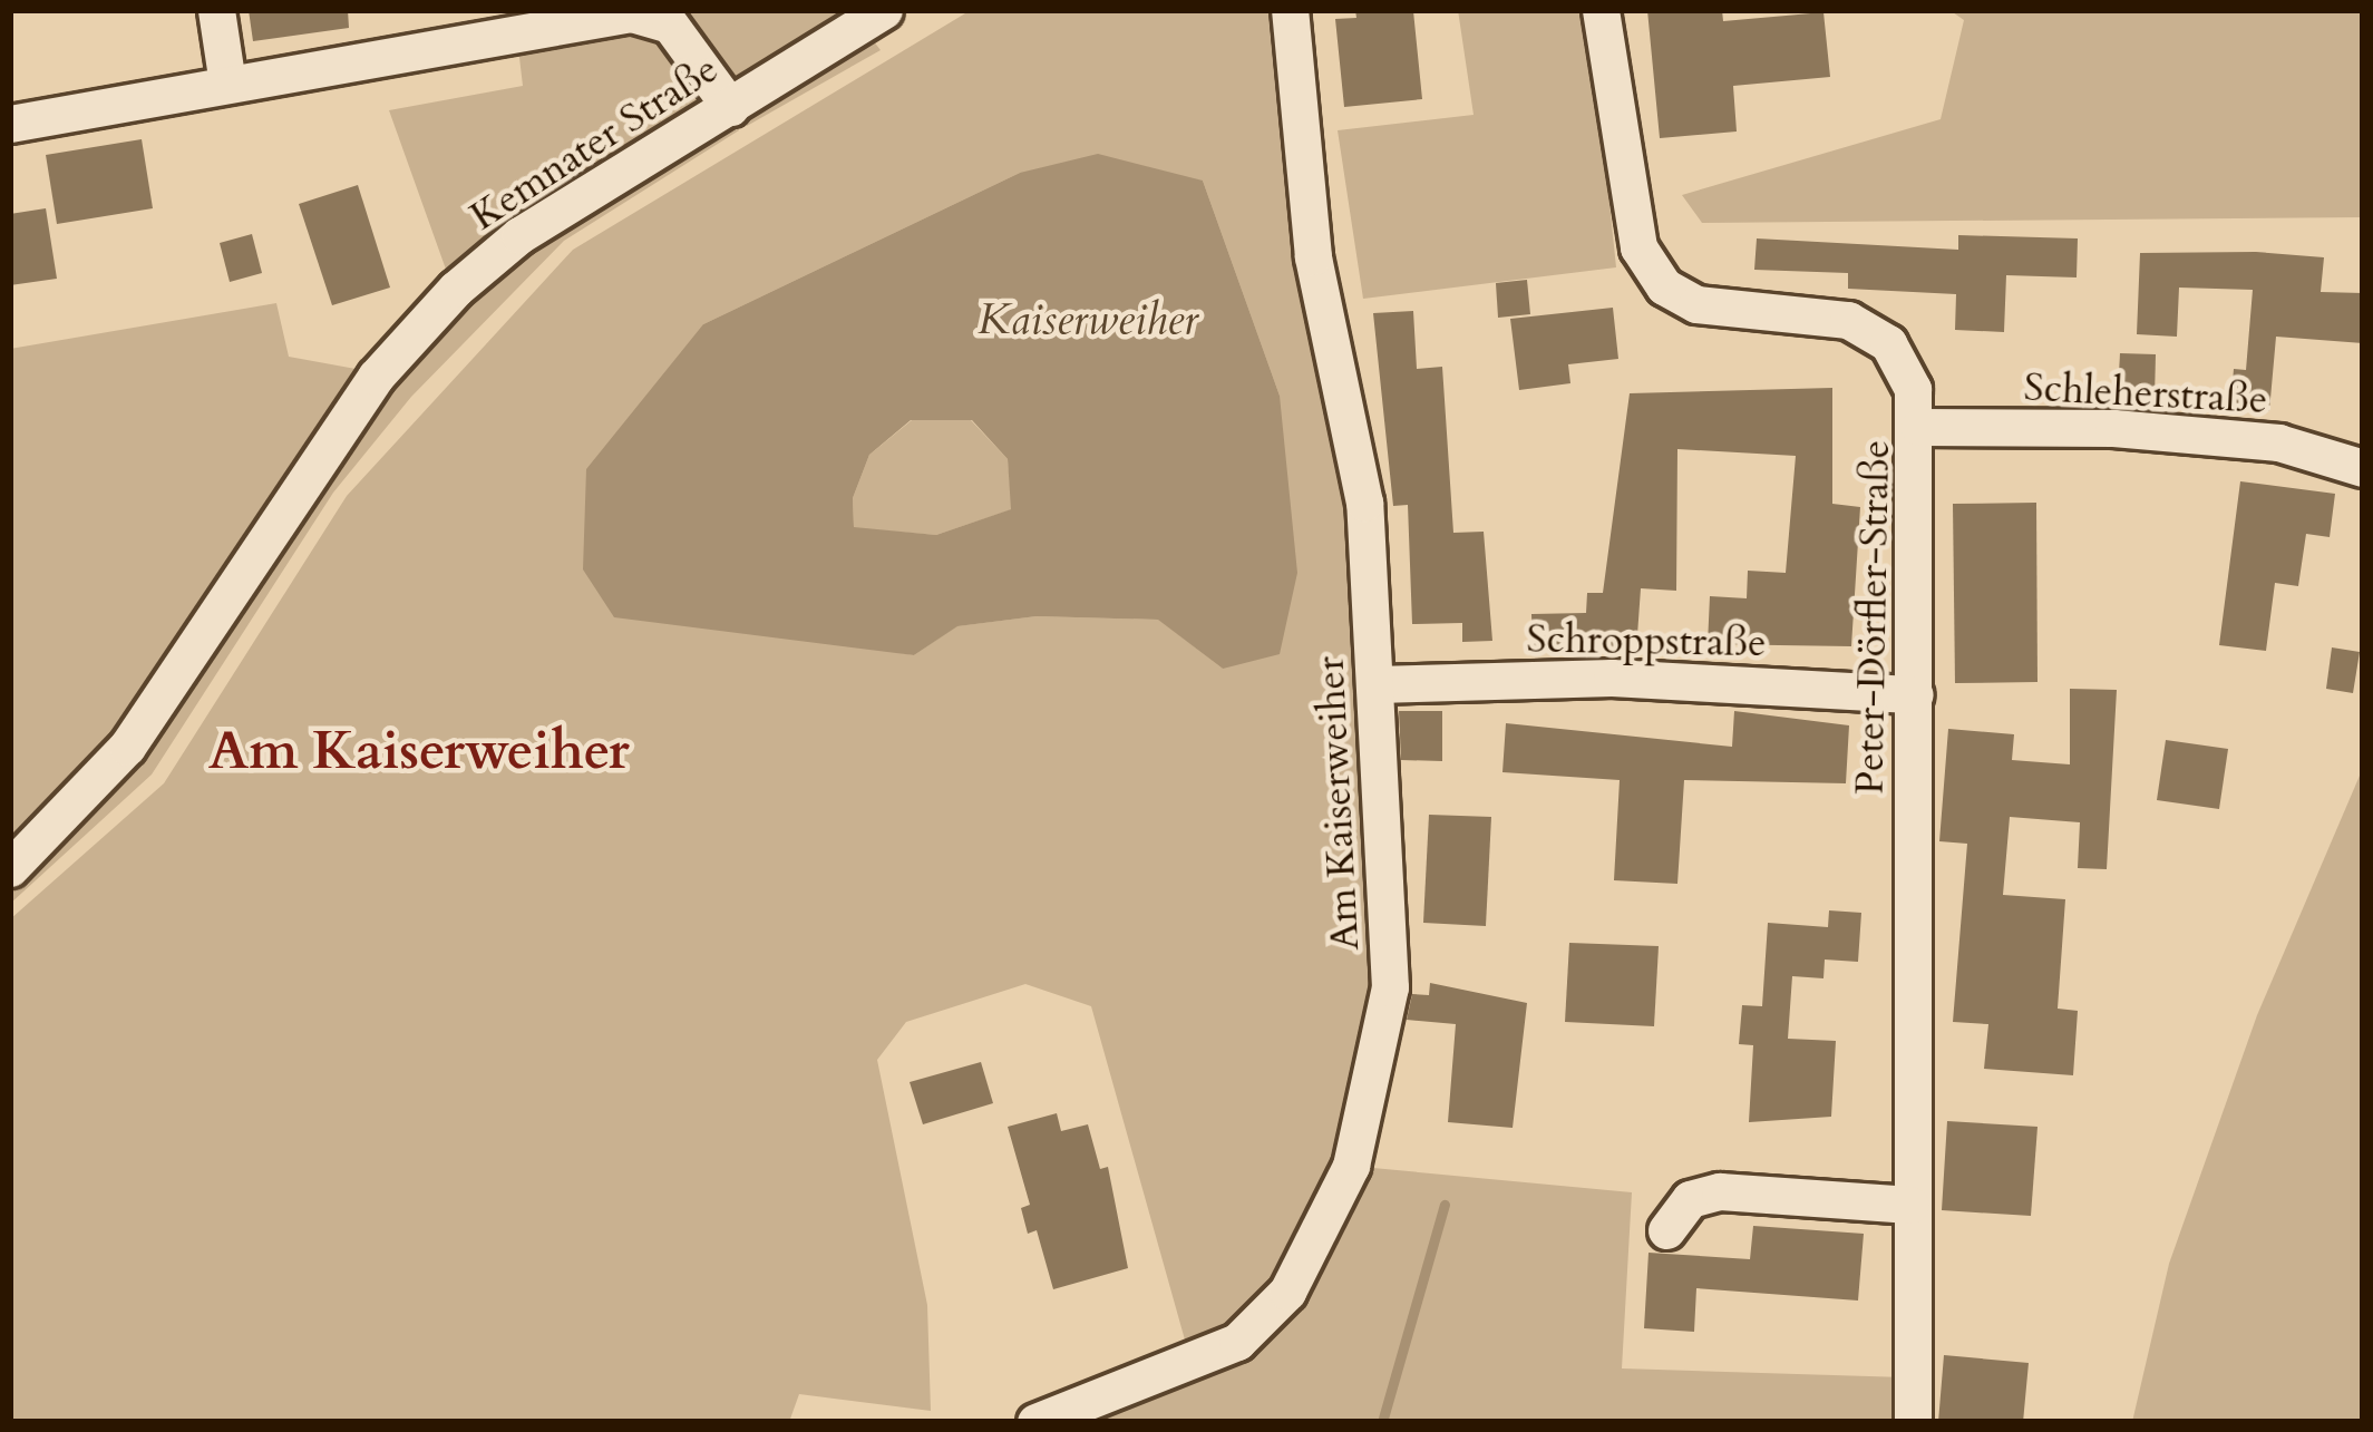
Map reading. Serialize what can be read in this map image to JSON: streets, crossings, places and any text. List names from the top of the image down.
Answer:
{
  "streets": {
    "street": [
      "Kemnater Straße",
      "Schleherstraße",
      "Peter-Dörfler-Straße",
      "Schroppstraße",
      "Am Kaiserweiher"
    ]
  },
  "crossings": [
    ["Schleherstraße", "Peter-Dörfler-Straße"],
    ["Peter-Dörfler-Straße", "Schroppstraße"],
    ["Schroppstraße", "Am Kaiserweiher"]
  ],
  "districts": ["Am Kaiserweiher"],
  "water": ["Kaiserweiher"]
}
